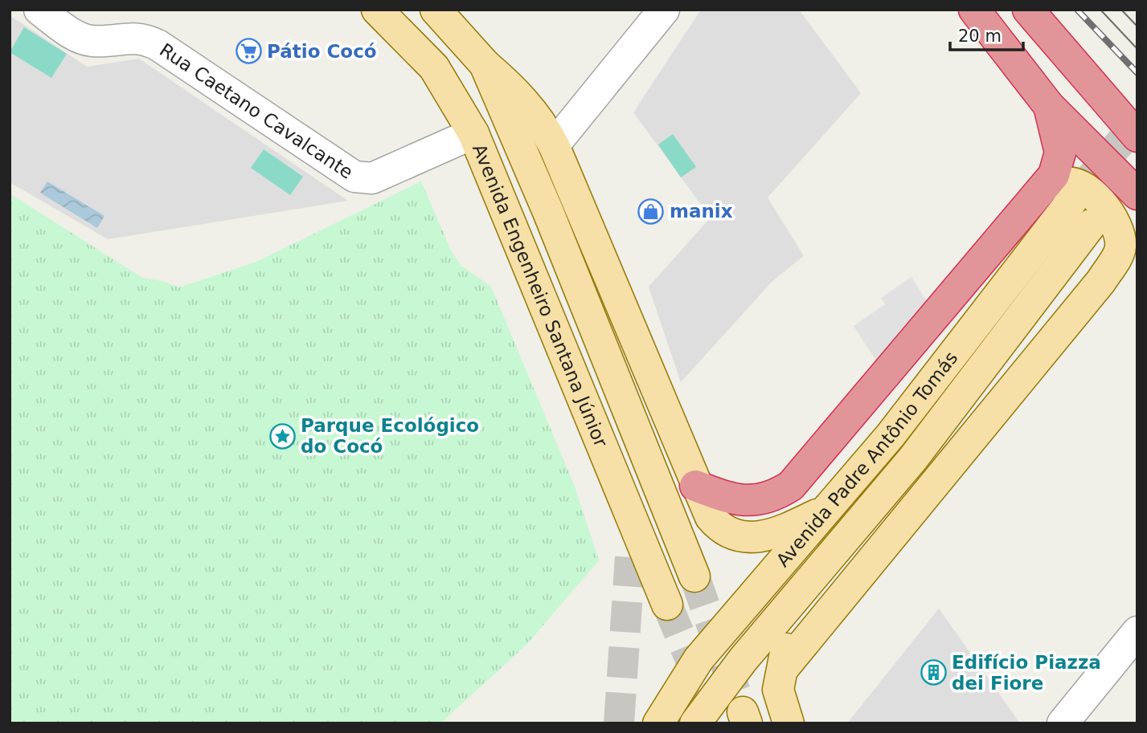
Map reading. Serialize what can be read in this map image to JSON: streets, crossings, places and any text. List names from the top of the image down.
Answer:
{
  "streets": {
    "main road": ["Avenida Engenheiro Santana Júnior", "Avenida Padre Antônio Tomás"],
    "street": ["Rua Caetano Cavalcante"]
  },
  "crossings": [
    ["Rua Caetano Cavalcante", "Avenida Engenheiro Santana Júnior"]
  ],
  "places": {
    "supermarket": ["Pátio Cocó"],
    "shop": ["manix"],
    "place": ["Parque Ecológico do Cocó"],
    "building": ["Edifício Piazza dei Fiore"]
  },
  "scale_bar": "20 m"
}
